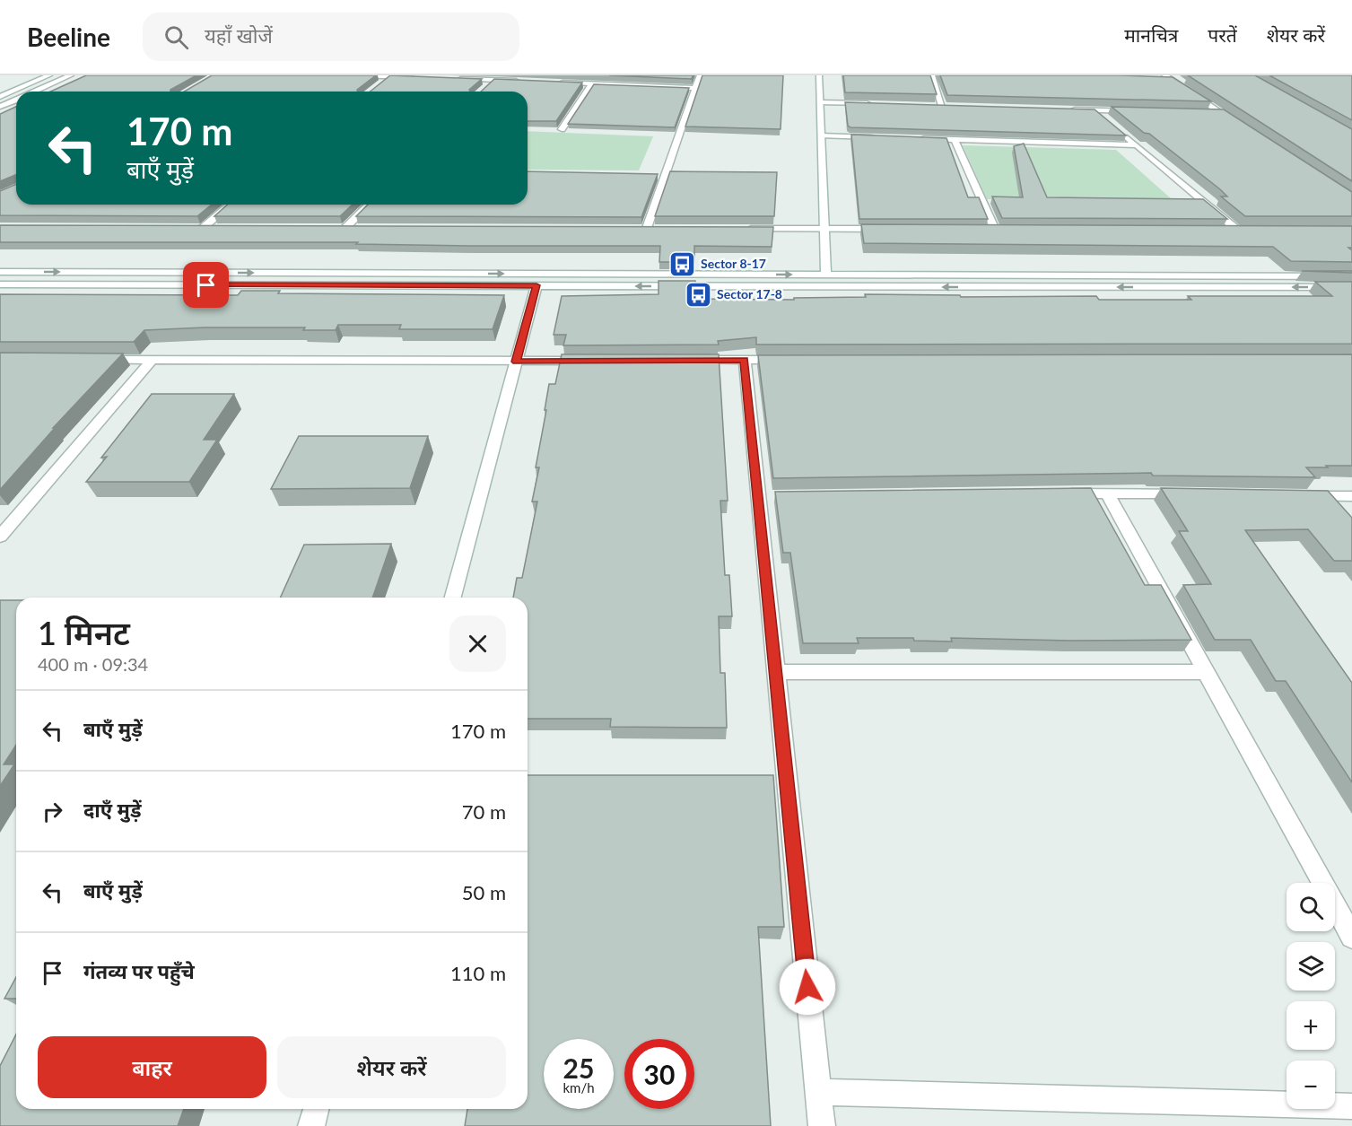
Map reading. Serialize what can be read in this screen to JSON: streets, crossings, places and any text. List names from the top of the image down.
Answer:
{
  "places": {
    "bus stop": ["Sector 8-17", "Sector 17-8"]
  },
  "page": {
    "header": "Beeline",
    "search": "यहाँ खोजें",
    "nav": ["मानचित्र", "परतें", "शेयर करें"],
    "turn": ["170 m", "बाएँ मुड़ें"],
    "heading": ["1 मिनट", "400 m · 09:34"],
    "list": [
      {
        "name": "बाएँ मुड़ें",
        "value": "170 m"
      },
      {
        "name": "दाएँ मुड़ें",
        "value": "70 m"
      },
      {
        "name": "बाएँ मुड़ें",
        "value": "50 m"
      },
      {
        "name": "गंतव्य पर पहुँचे",
        "value": "110 m"
      }
    ],
    "map_buttons": ["+", "−"],
    "buttons": ["बाहर", "शेयर करें"],
    "speed": "25 km/h",
    "limit": "30"
  }
}
